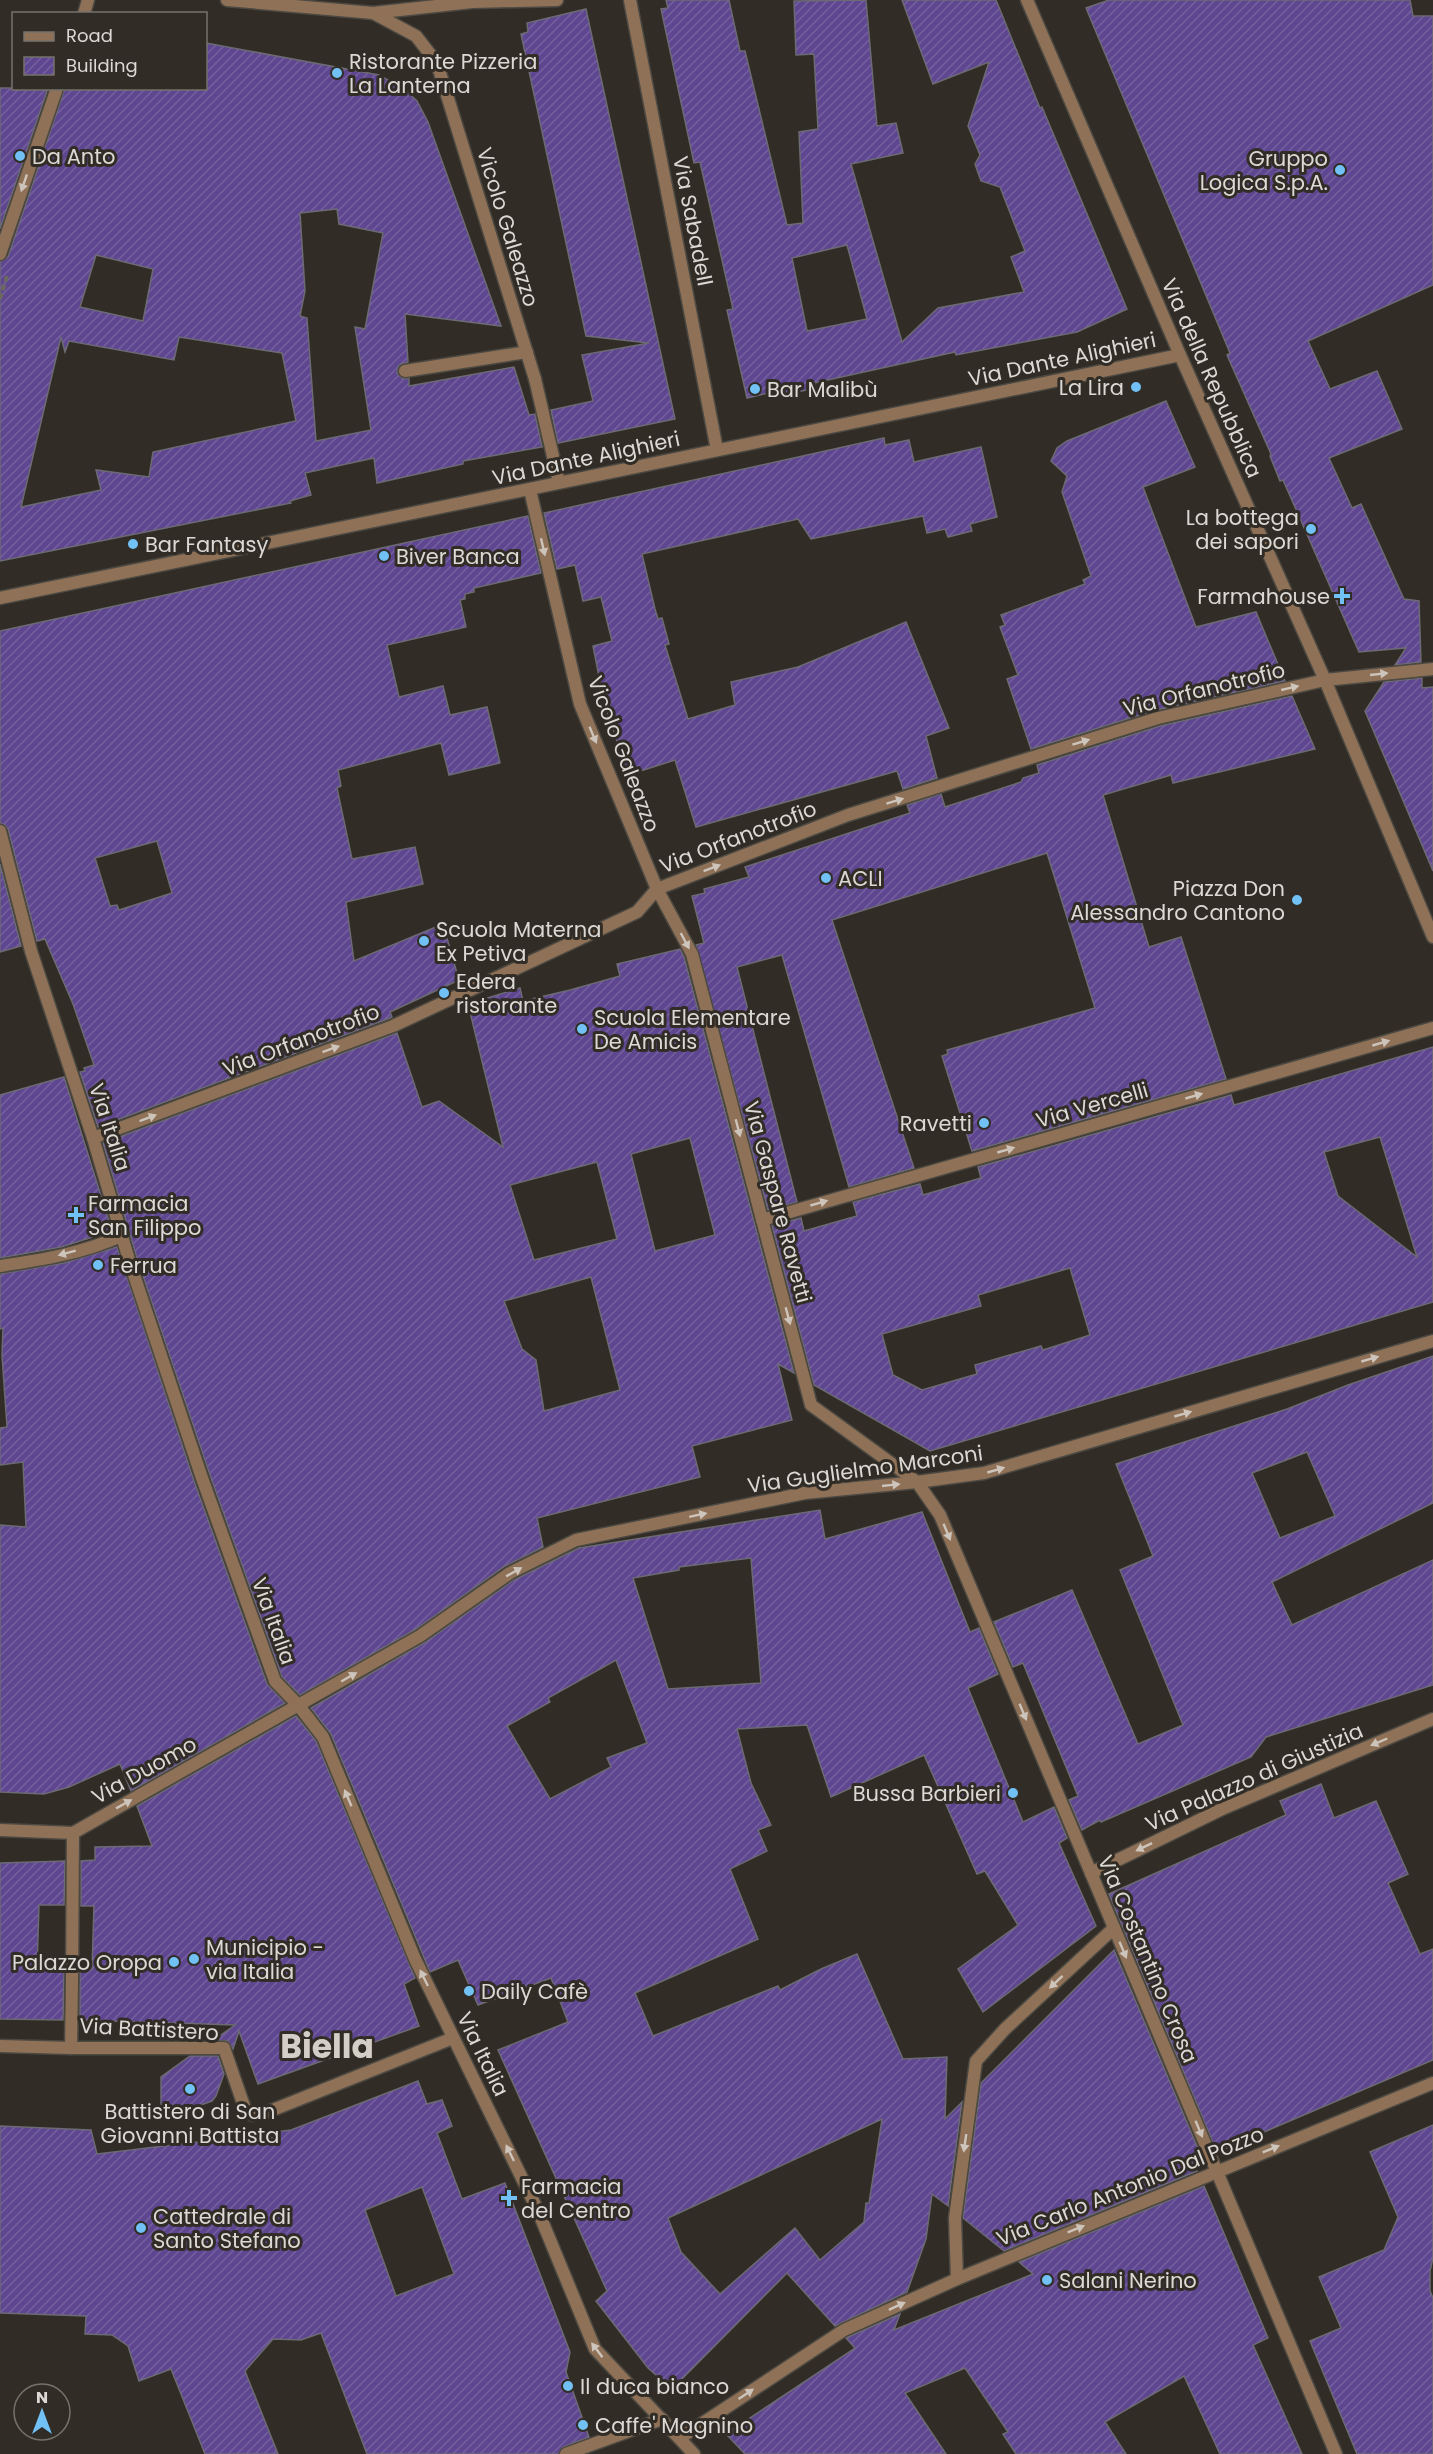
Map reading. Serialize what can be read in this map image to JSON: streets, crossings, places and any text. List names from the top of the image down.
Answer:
{
  "streets": {
    "street": [
      "Via Sabadell",
      "Vicolo Galeazzo",
      "Via Dante Alighieri",
      "Via della Repubblica",
      "Via Orfanotrofio",
      "Via Vercelli",
      "Via Italia",
      "Via Gaspare Ravetti",
      "Via Guglielmo Marconi",
      "Via Duomo",
      "Via Palazzo di Giustizia",
      "Via Costantino Crosa",
      "Via Battistero",
      "Via Carlo Antonio Dal Pozzo"
    ]
  },
  "crossings": [
    ["Via Sabadell", "Via Dante Alighieri"],
    ["Vicolo Galeazzo", "Via Dante Alighieri"],
    ["Vicolo Galeazzo", "Via Orfanotrofio"],
    ["Vicolo Galeazzo", "Via Gaspare Ravetti"],
    ["Via Dante Alighieri", "Via della Repubblica"],
    ["Via della Repubblica", "Via Orfanotrofio"],
    ["Via Orfanotrofio", "Via Italia"],
    ["Via Orfanotrofio", "Via Gaspare Ravetti"],
    ["Via Vercelli", "Via Gaspare Ravetti"],
    ["Via Italia", "Via Guglielmo Marconi"],
    ["Via Italia", "Via Duomo"],
    ["Via Italia", "Via Battistero"],
    ["Via Italia", "Via Carlo Antonio Dal Pozzo"],
    ["Via Gaspare Ravetti", "Via Guglielmo Marconi"],
    ["Via Gaspare Ravetti", "Via Costantino Crosa"],
    ["Via Guglielmo Marconi", "Via Duomo"],
    ["Via Guglielmo Marconi", "Via Costantino Crosa"],
    ["Via Duomo", "Via Battistero"],
    ["Via Palazzo di Giustizia", "Via Costantino Crosa"],
    ["Via Costantino Crosa", "Via Carlo Antonio Dal Pozzo"]
  ],
  "one_way": [
    "Vicolo Galeazzo",
    "Via Orfanotrofio",
    "Via Vercelli",
    "Via Italia",
    "Via Gaspare Ravetti",
    "Via Guglielmo Marconi",
    "Via Duomo",
    "Via Palazzo di Giustizia",
    "Via Costantino Crosa",
    "Via Carlo Antonio Dal Pozzo"
  ],
  "districts": ["Biella"],
  "places": {
    "other": [
      "Ristorante Pizzeria La Lanterna",
      "Da Anto",
      "Gruppo Logica S.p.A.",
      "La Lira",
      "Bar Malibù",
      "La bottega dei sapori",
      "Bar Fantasy",
      "Biver Banca",
      "ACLI",
      "Piazza Don Alessandro Cantono",
      "Scuola Materna Ex Petiva",
      "Edera ristorante",
      "Scuola Elementare De Amicis",
      "Ravetti",
      "Ferrua",
      "Bussa Barbieri",
      "Municipio - via Italia",
      "Palazzo Oropa",
      "Daily Cafè",
      "Battistero di San Giovanni Battista",
      "Cattedrale di Santo Stefano",
      "Salani Nerino",
      "Il duca bianco",
      "Caffe' Magnino"
    ],
    "health": ["Farmahouse", "Farmacia San Filippo", "Farmacia del Centro"]
  },
  "legend": ["Road", "Building"],
  "north": "top"
}
